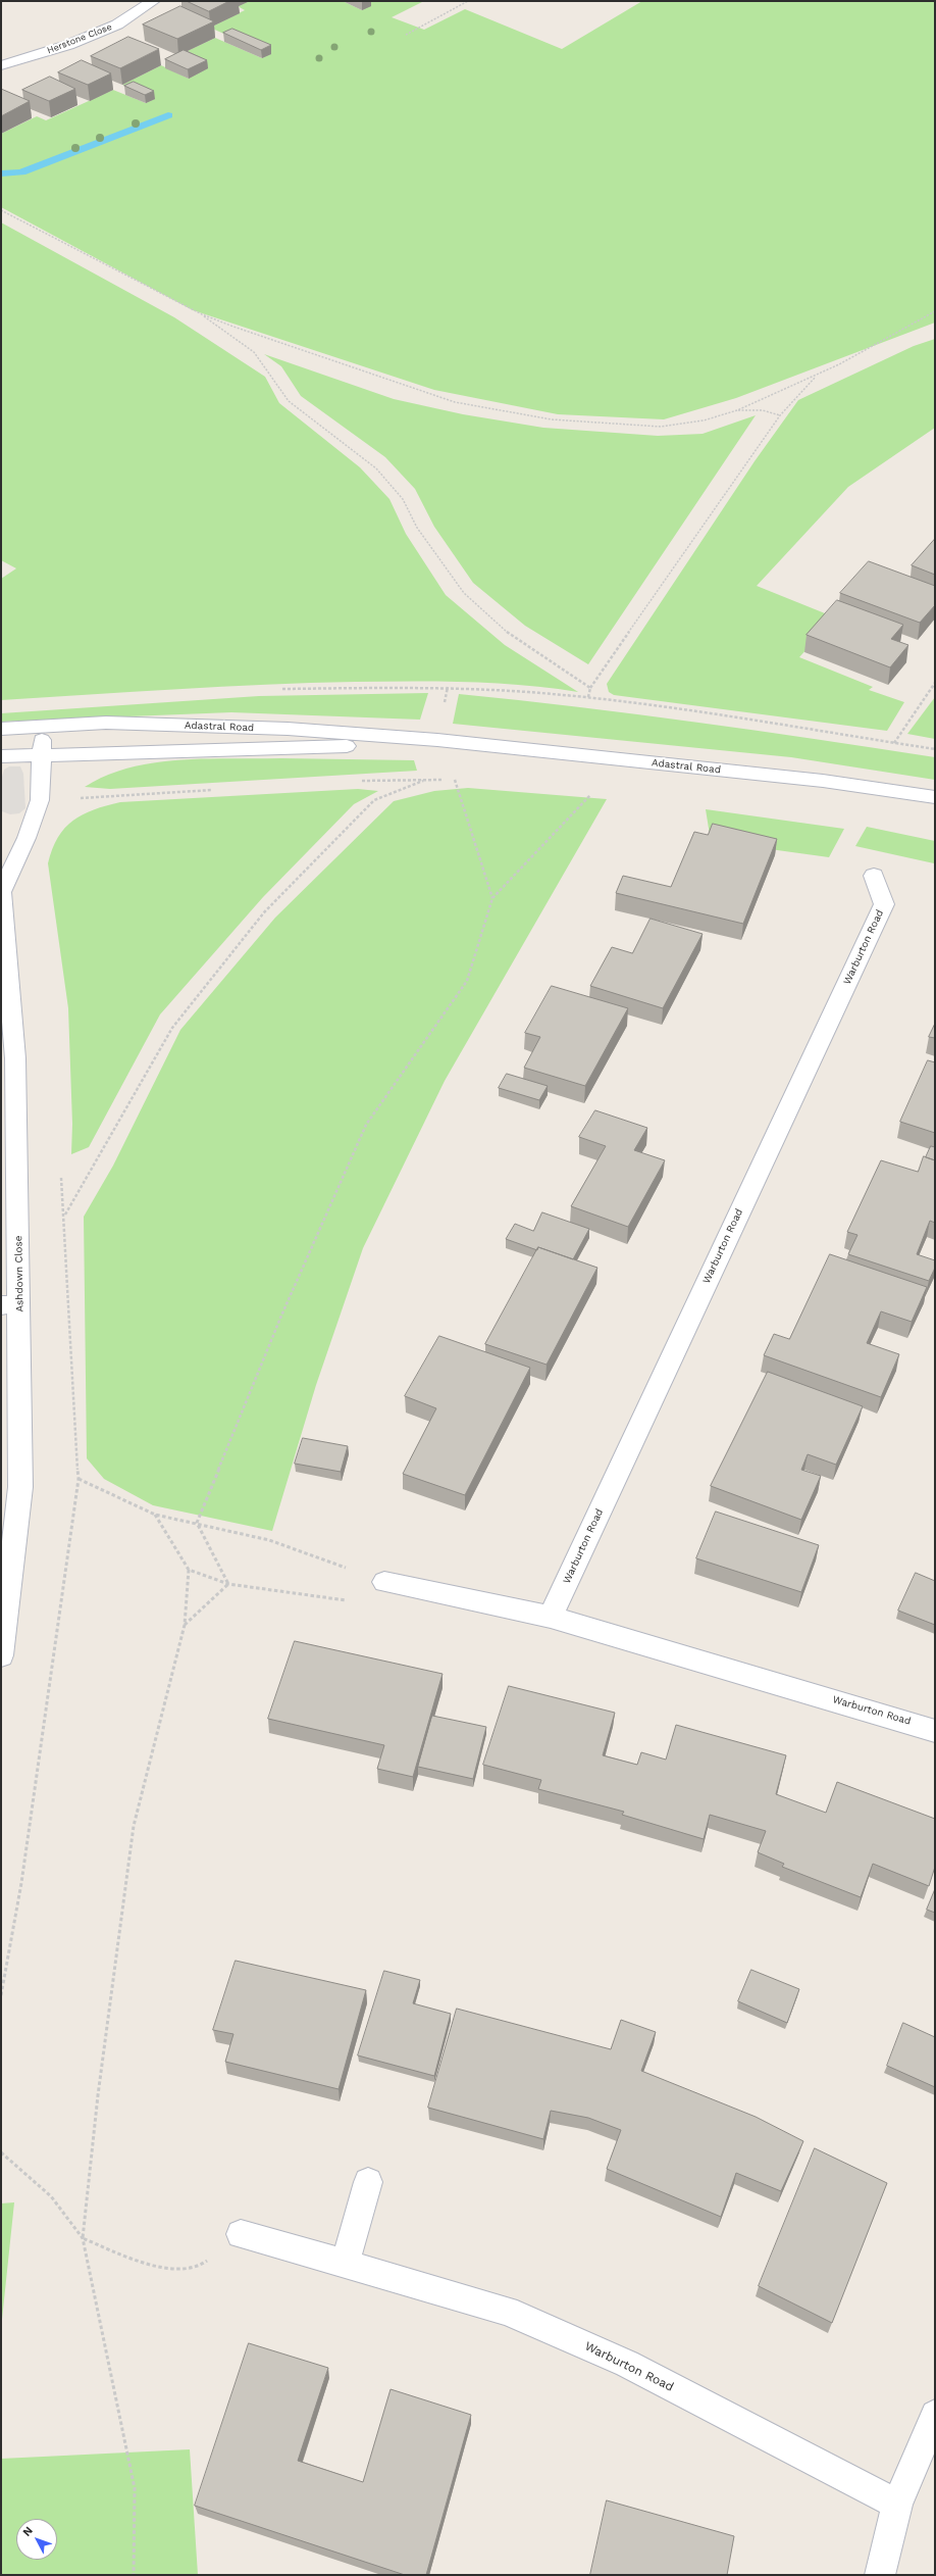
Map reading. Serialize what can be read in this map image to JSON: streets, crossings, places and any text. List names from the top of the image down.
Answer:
{
  "streets": {
    "street": [
      "Herstone Close",
      "Adastral Road",
      "Warburton Road",
      "Ashdown Close"
    ]
  },
  "north": "top left"
}
